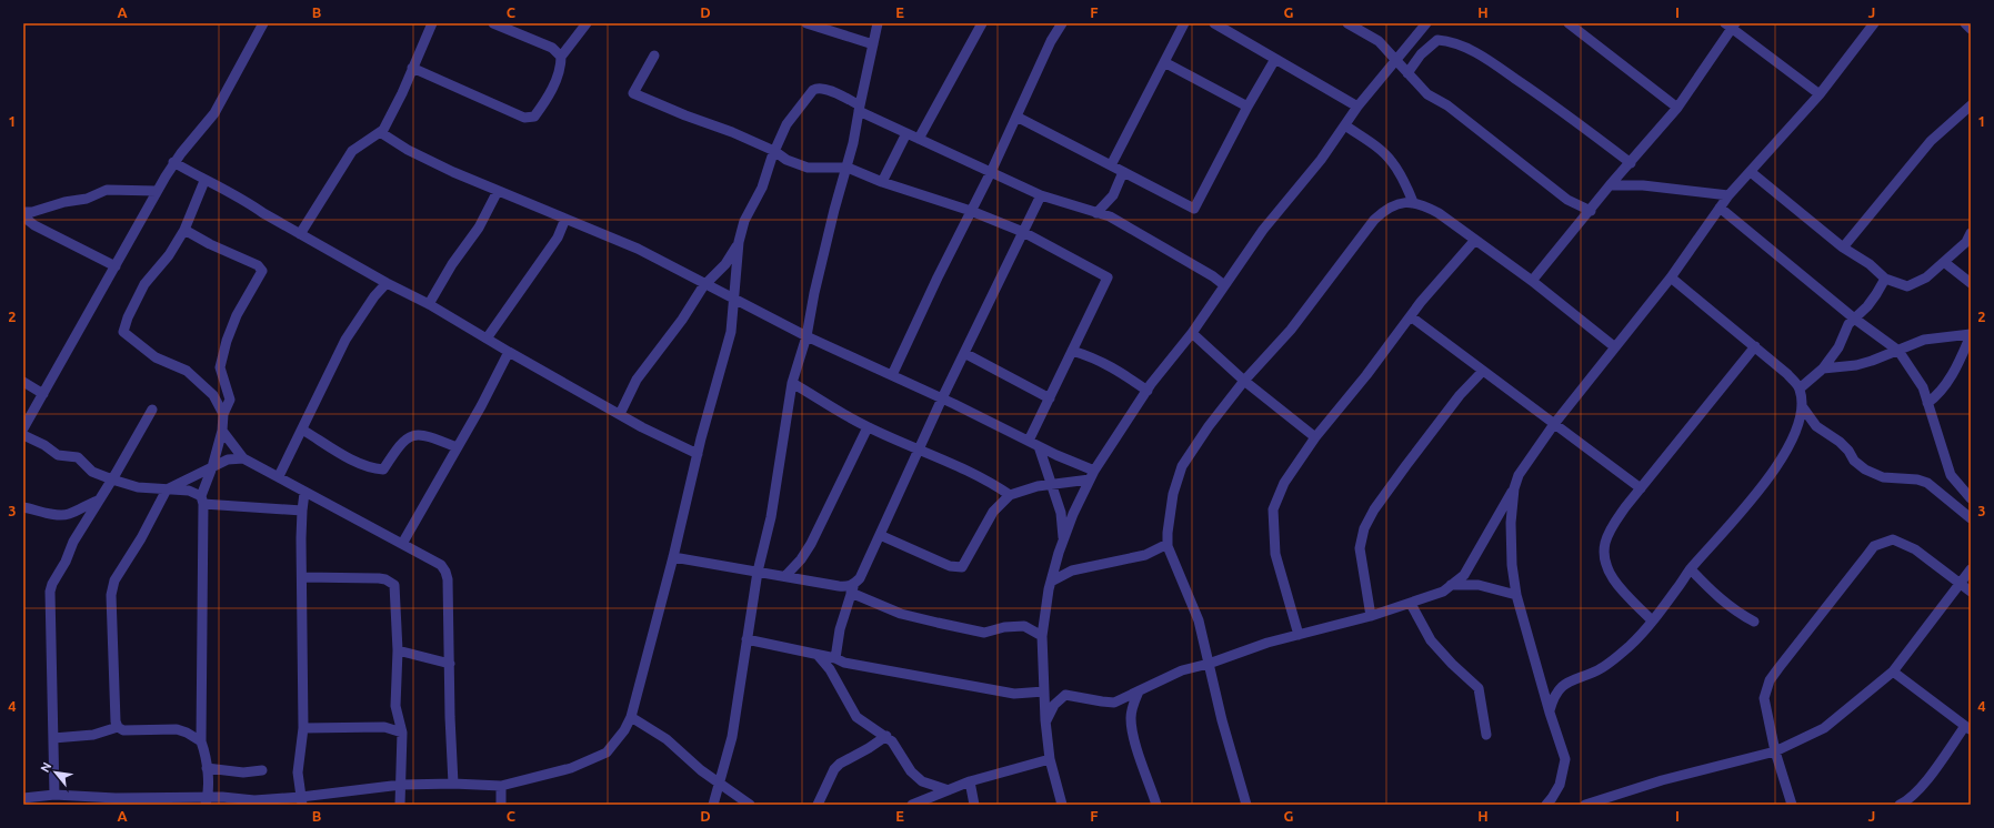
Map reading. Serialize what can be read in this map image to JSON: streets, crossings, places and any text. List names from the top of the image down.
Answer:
{
  "north": "top left",
  "grid": {
    "columns": [
      "A",
      "B",
      "C",
      "D",
      "E",
      "F",
      "G",
      "H",
      "I",
      "J"
    ],
    "rows": [
      "1",
      "2",
      "3",
      "4"
    ]
  }
}
